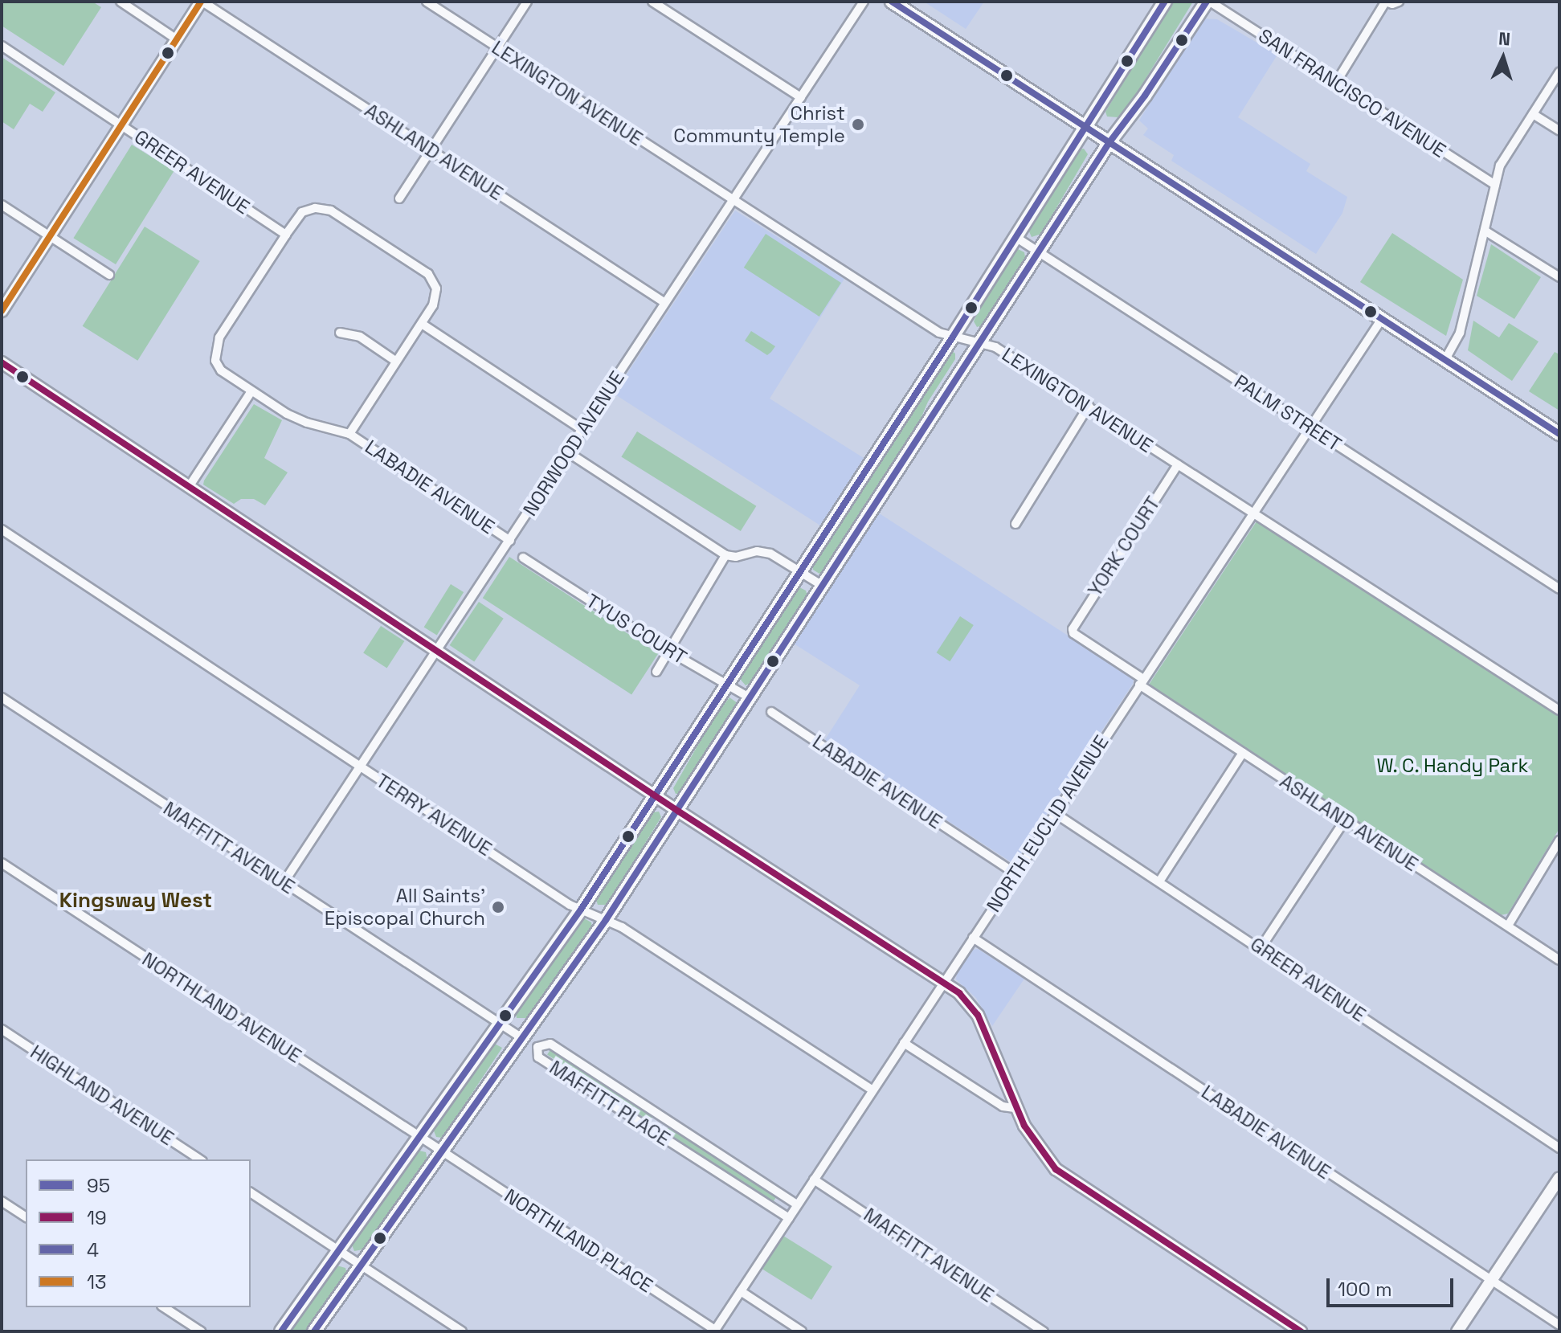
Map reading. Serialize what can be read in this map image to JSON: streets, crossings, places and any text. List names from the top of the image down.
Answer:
{
  "streets": {
    "street": [
      "LEXINGTON AVENUE",
      "SAN FRANCISCO AVENUE",
      "ASHLAND AVENUE",
      "GREER AVENUE",
      "PALM STREET",
      "NORWOOD AVENUE",
      "LABADIE AVENUE",
      "YORK COURT",
      "TYUS COURT",
      "TERRY AVENUE",
      "NORTH EUCLID AVENUE",
      "MAFFITT AVENUE",
      "NORTHLAND AVENUE",
      "HIGHLAND AVENUE",
      "MAFFITT PLACE",
      "NORTHLAND PLACE"
    ]
  },
  "crossings": [
    ["LEXINGTON AVENUE", "NORWOOD AVENUE"],
    ["LEXINGTON AVENUE", "YORK COURT"],
    ["LEXINGTON AVENUE", "NORTH EUCLID AVENUE"],
    ["ASHLAND AVENUE", "NORWOOD AVENUE"],
    ["ASHLAND AVENUE", "YORK COURT"],
    ["ASHLAND AVENUE", "NORTH EUCLID AVENUE"],
    ["GREER AVENUE", "LABADIE AVENUE"],
    ["GREER AVENUE", "NORTH EUCLID AVENUE"],
    ["PALM STREET", "NORTH EUCLID AVENUE"],
    ["NORWOOD AVENUE", "LABADIE AVENUE"],
    ["NORWOOD AVENUE", "TERRY AVENUE"],
    ["NORWOOD AVENUE", "MAFFITT AVENUE"],
    ["LABADIE AVENUE", "NORTH EUCLID AVENUE"],
    ["TERRY AVENUE", "NORTH EUCLID AVENUE"],
    ["NORTH EUCLID AVENUE", "MAFFITT AVENUE"],
    ["NORTH EUCLID AVENUE", "MAFFITT PLACE"],
    ["NORTH EUCLID AVENUE", "NORTHLAND PLACE"],
    ["NORTHLAND AVENUE", "NORTHLAND PLACE"]
  ],
  "districts": ["Kingsway West"],
  "parks": ["W. C. Handy Park"],
  "places": ["Christ Communty Temple", "All Saints' Episcopal Church"],
  "lines": [
    "transit line 95",
    "transit line 4",
    "transit line 13",
    "transit line 19"
  ],
  "legend": [
    "95",
    "19",
    "4",
    "13"
  ],
  "scale_bar": "100 m",
  "north": "top"
}
